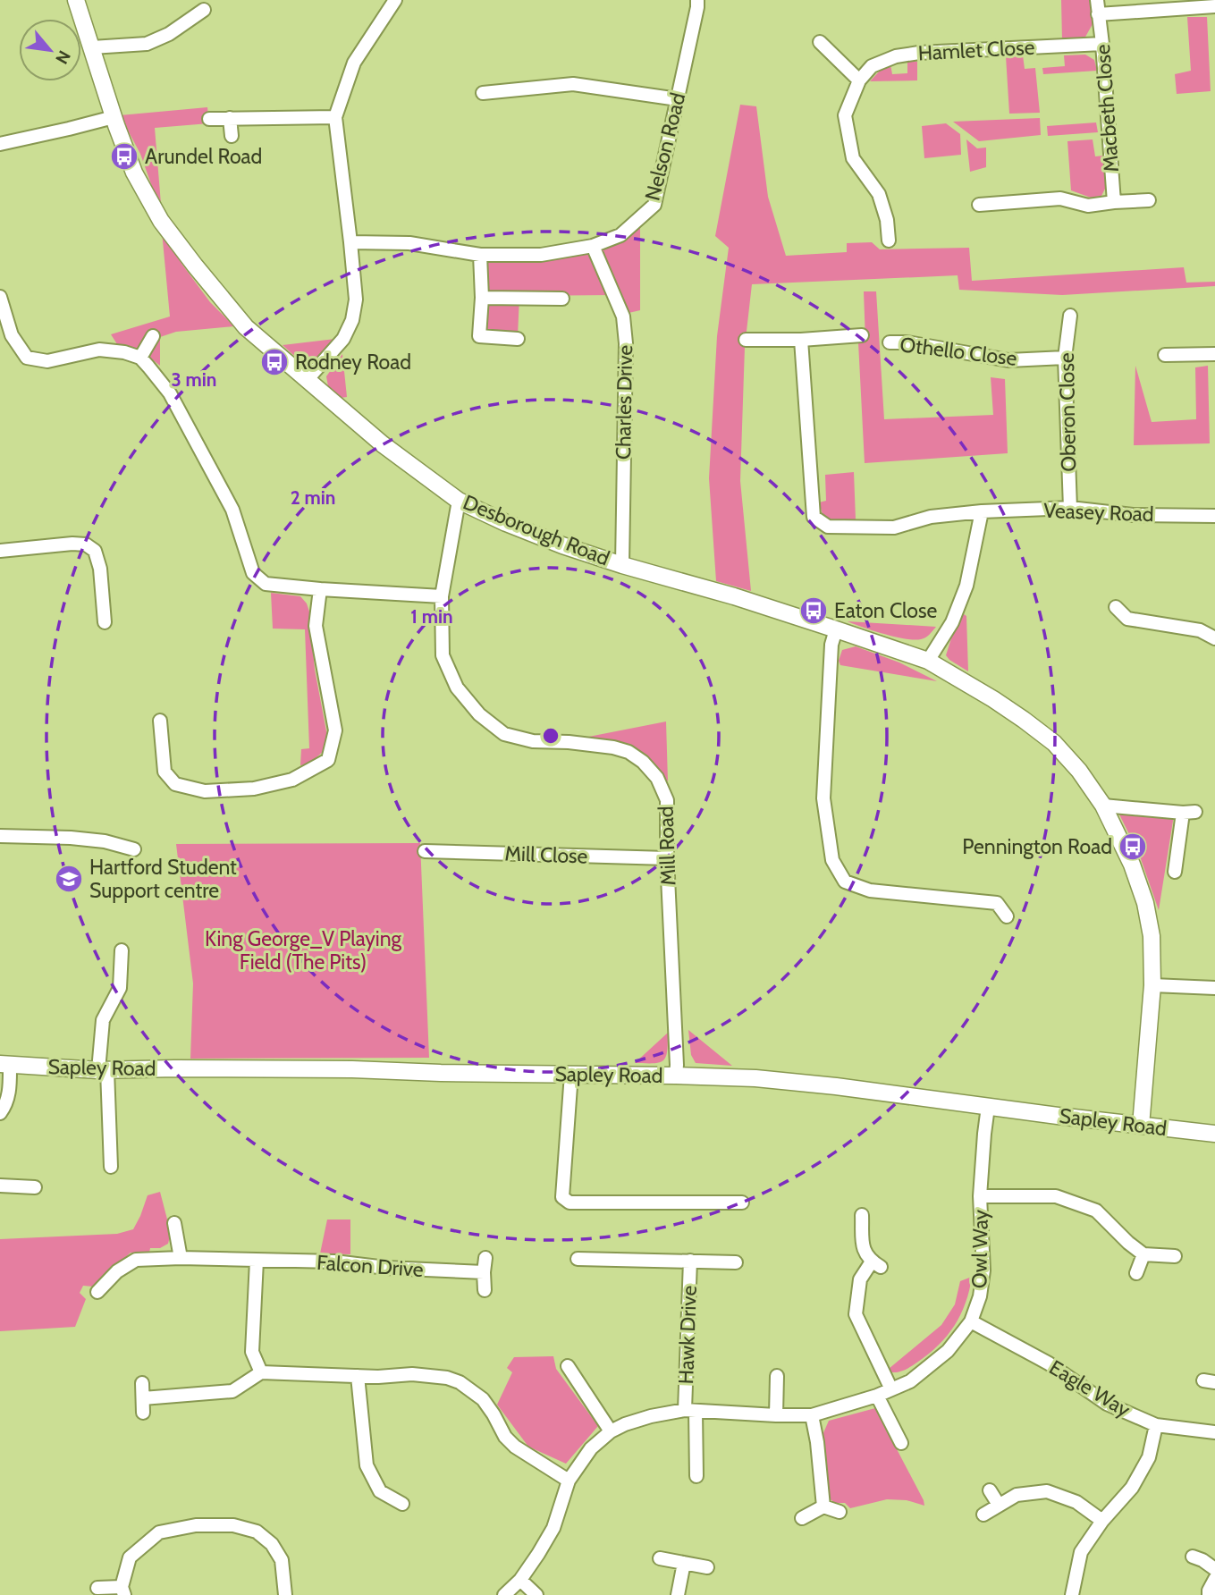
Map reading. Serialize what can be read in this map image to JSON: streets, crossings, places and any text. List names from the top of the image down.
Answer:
{
  "streets": {
    "street": [
      "Hamlet Close",
      "Macbeth Close",
      "Nelson Road",
      "Othello Close",
      "Charles Drive",
      "Oberon Close",
      "Veasey Road",
      "Desborough Road",
      "Mill Road",
      "Mill Close",
      "Sapley Road",
      "Owl Way",
      "Falcon Drive",
      "Hawk Drive",
      "Eagle Way"
    ]
  },
  "crossings": [
    ["Hamlet Close", "Macbeth Close"],
    ["Nelson Road", "Charles Drive"],
    ["Othello Close", "Oberon Close"],
    ["Charles Drive", "Desborough Road"],
    ["Oberon Close", "Veasey Road"],
    ["Desborough Road", "Mill Road"],
    ["Desborough Road", "Sapley Road"],
    ["Mill Road", "Mill Close"],
    ["Mill Road", "Sapley Road"],
    ["Sapley Road", "Owl Way"],
    ["Owl Way", "Hawk Drive"],
    ["Owl Way", "Eagle Way"]
  ],
  "parks": ["King George_V Playing Field (The Pits)"],
  "places": {
    "bus stop": [
      "Arundel Road",
      "Rodney Road",
      "Eaton Close",
      "Pennington Road"
    ],
    "school or university": ["Hartford Student Support centre"]
  },
  "north": "bottom right",
  "rings": ["3 min", "2 min", "1 min"]
}
